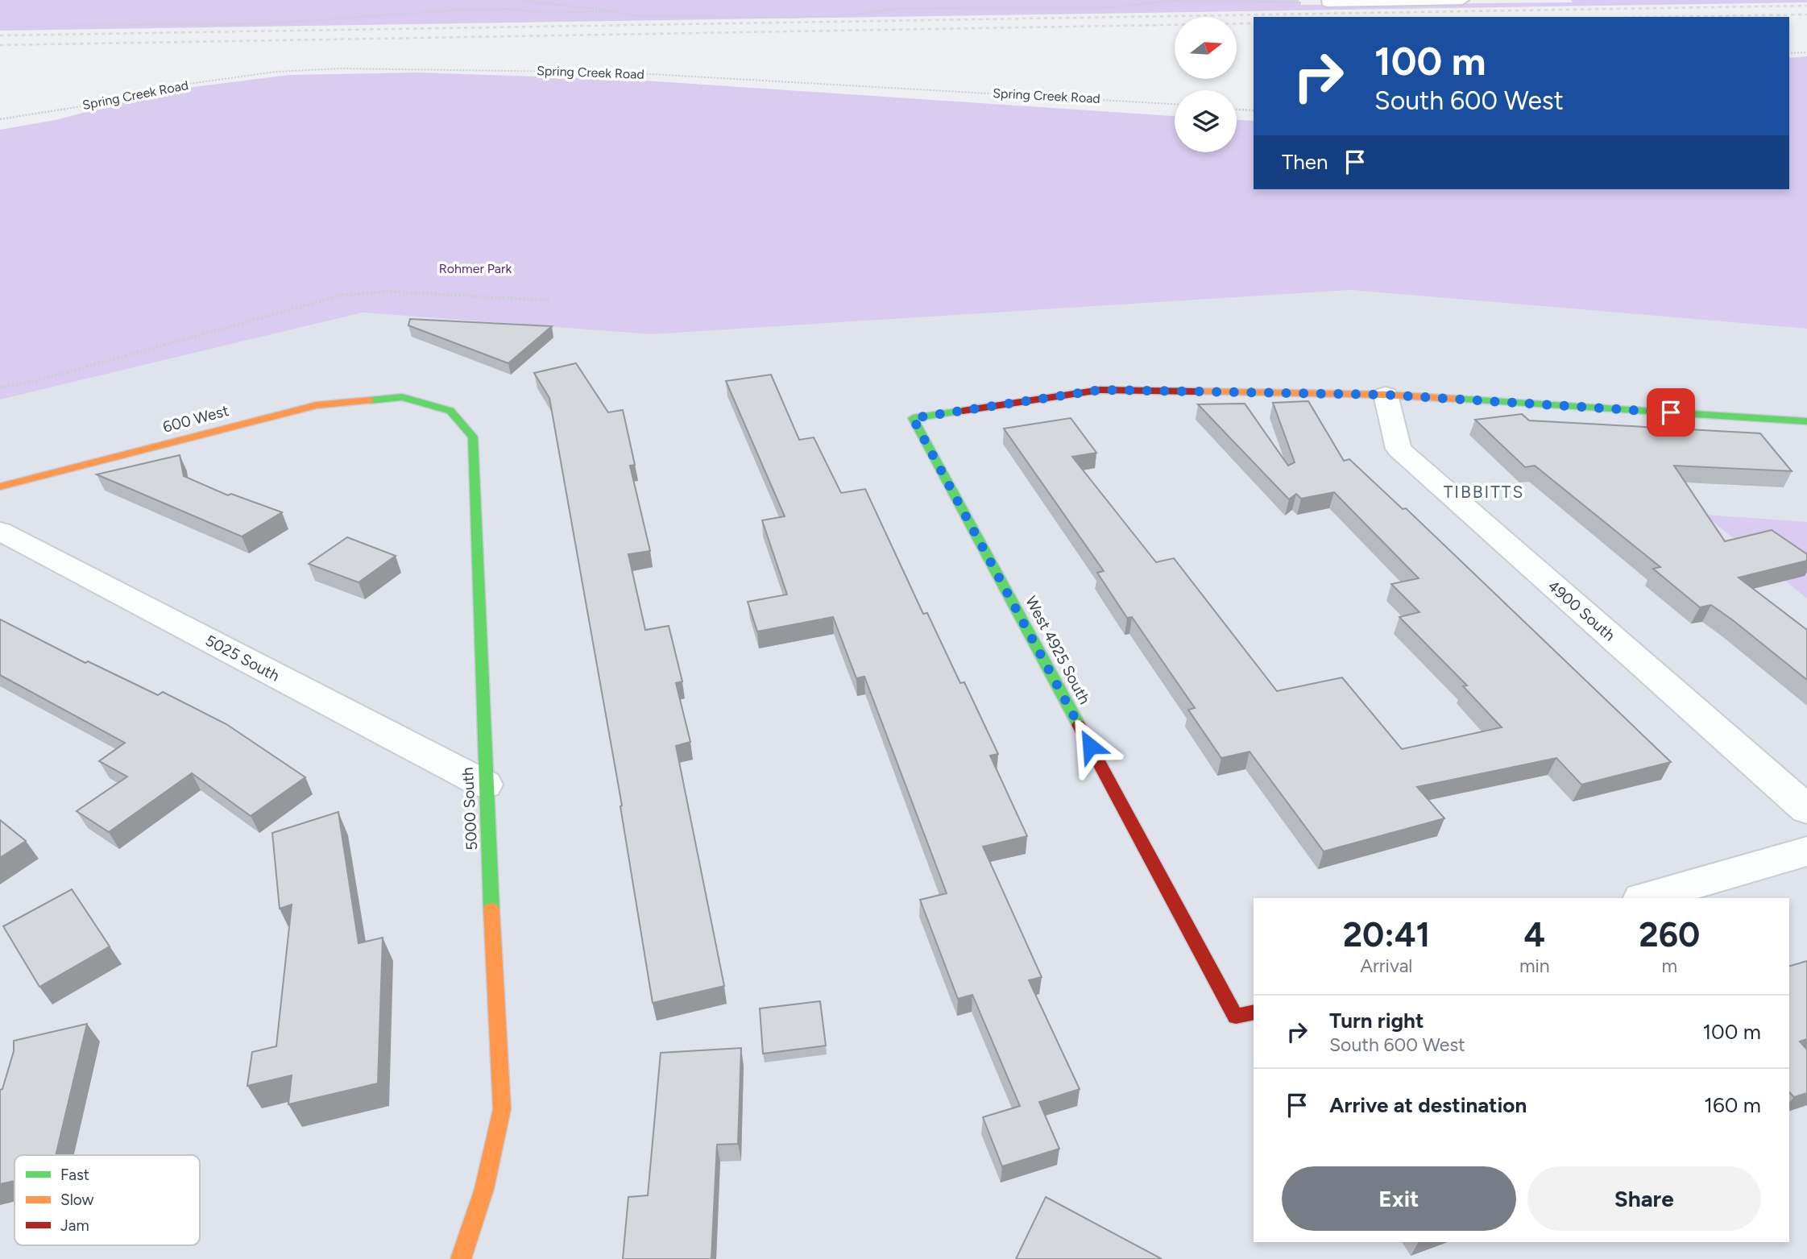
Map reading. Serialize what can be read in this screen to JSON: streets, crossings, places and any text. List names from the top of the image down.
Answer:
{
  "streets": {
    "street": [
      "600 West",
      "4900 South",
      "West 4925 South",
      "5025 South",
      "5000 South"
    ],
    "path": ["Spring Creek Road"]
  },
  "crossings": [
    ["600 West", "5000 South"],
    ["4900 South", "West 4925 South"],
    ["5025 South", "5000 South"]
  ],
  "districts": ["TIBBITTS"],
  "parks": ["Rohmer Park"],
  "legend": ["Fast", "Slow", "Jam"],
  "north": "right",
  "page": {
    "turn": ["100 m", "South 600 West"],
    "then": "Then",
    "eta": [
      "20:41",
      "Arrival",
      "4",
      "min",
      "260",
      "m"
    ],
    "list": [
      {
        "name": "Turn right",
        "note": "South 600 West",
        "value": "100 m"
      },
      {
        "name": "Arrive at destination",
        "value": "160 m"
      }
    ],
    "buttons": ["Exit", "Share"]
  }
}
